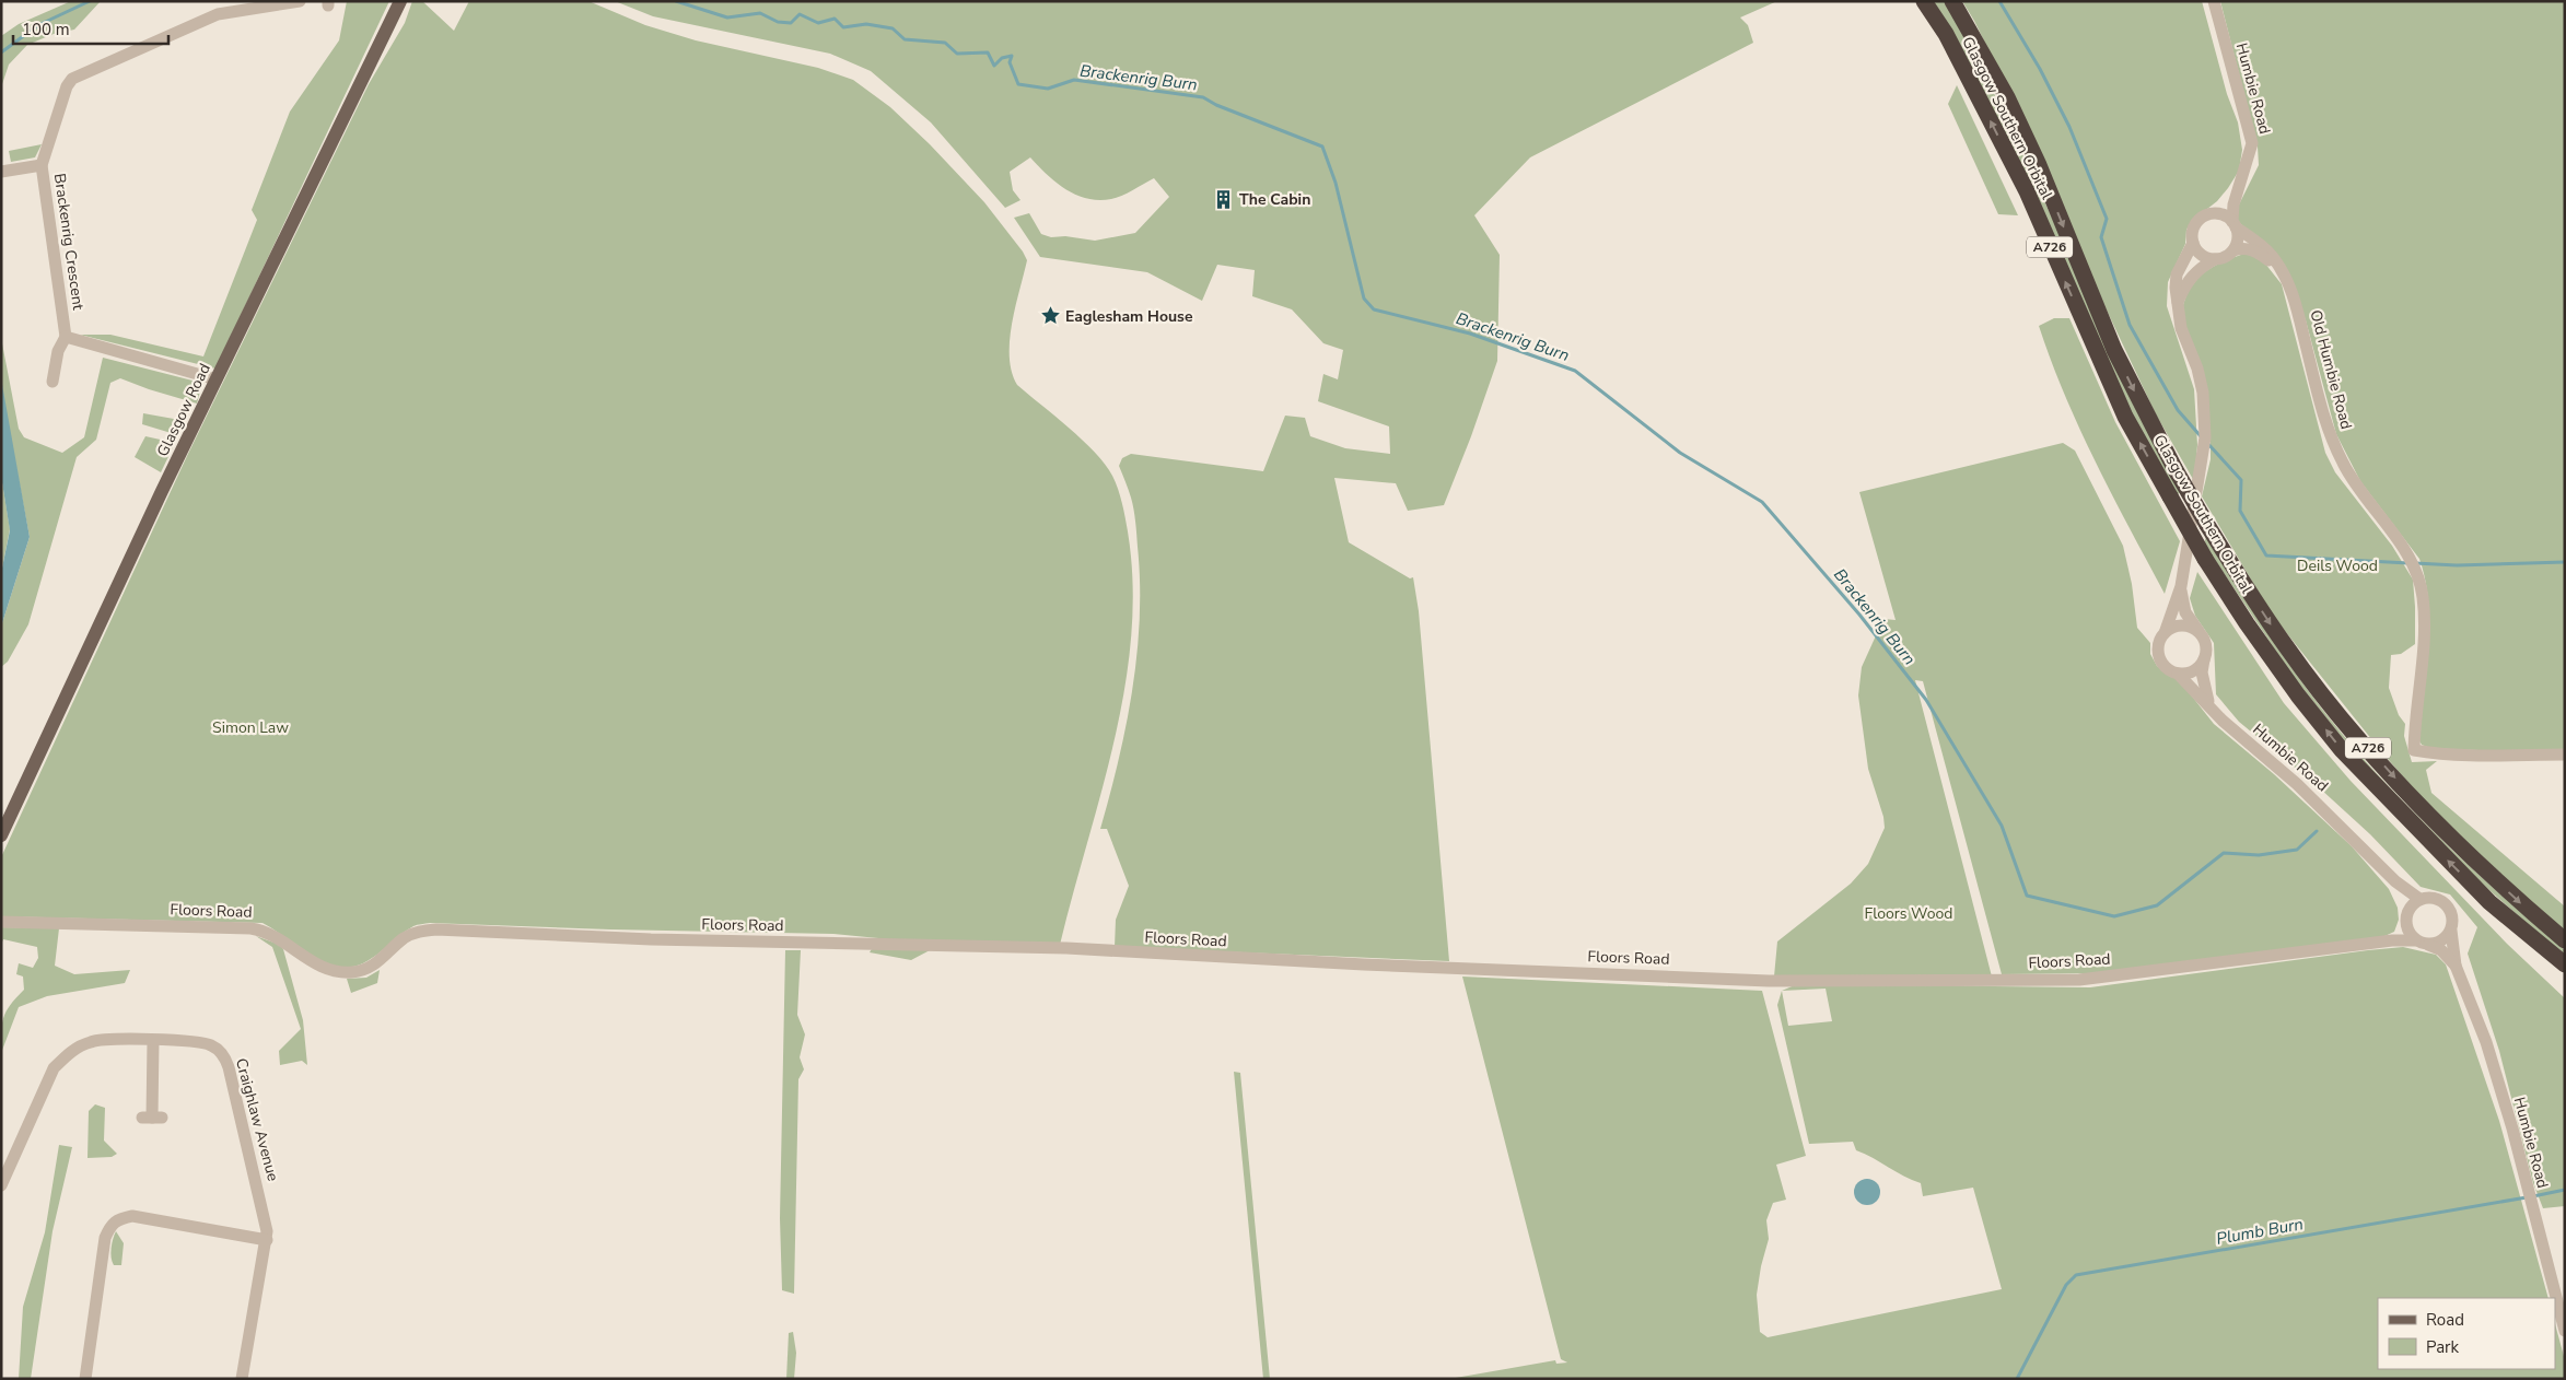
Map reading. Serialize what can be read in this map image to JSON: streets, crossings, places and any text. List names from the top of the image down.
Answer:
{
  "streets": {
    "highway": ["Glasgow Southern Orbital", "A726"],
    "main road": ["Glasgow Road"],
    "street": [
      "Humbie Road",
      "Brackenrig Crescent",
      "Old Humbie Road",
      "Floors Road",
      "Craighlaw Avenue"
    ]
  },
  "crossings": [
    ["Humbie Road", "Floors Road"]
  ],
  "water": ["Brackenrig Burn", "Plumb Burn"],
  "parks": ["Deils Wood", "Simon Law", "Floors Wood"],
  "places": {
    "building": ["The Cabin"],
    "place": ["Eaglesham House"]
  },
  "legend": ["Road", "Park"],
  "scale_bar": "100 m"
}
